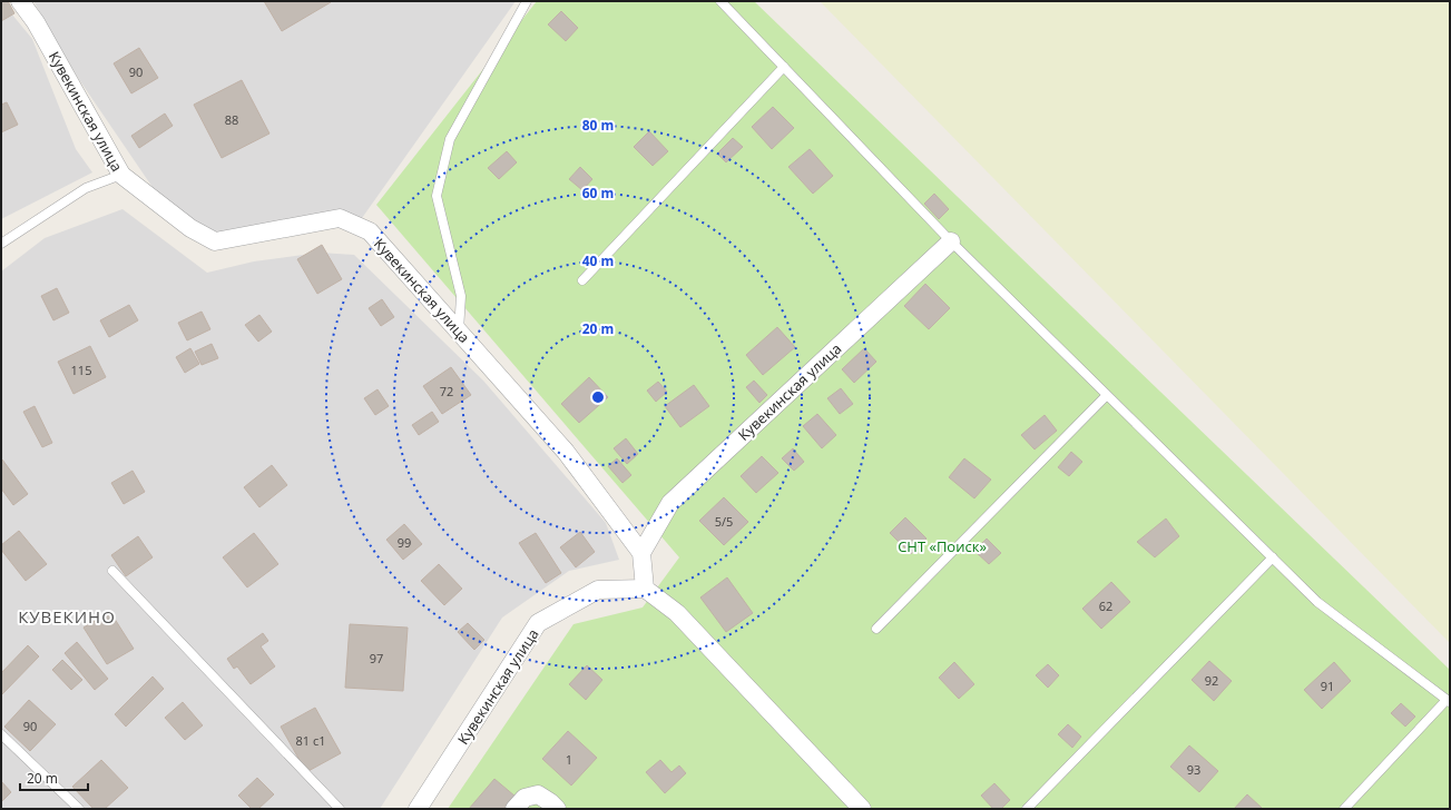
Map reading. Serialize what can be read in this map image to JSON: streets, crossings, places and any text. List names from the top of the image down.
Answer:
{
  "streets": {
    "street": ["Кувекинская улица"]
  },
  "districts": ["КУВЕКИНО"],
  "parks": ["СНТ «Поиск»"],
  "house_numbers": [
    "90",
    "88",
    "115",
    "72",
    "5/5",
    "99",
    "62",
    "97",
    "92",
    "91",
    "90",
    "81 с1",
    "1",
    "93"
  ],
  "scale_bar": "20 m",
  "rings": [
    "80 m",
    "60 m",
    "40 m",
    "20 m"
  ]
}
